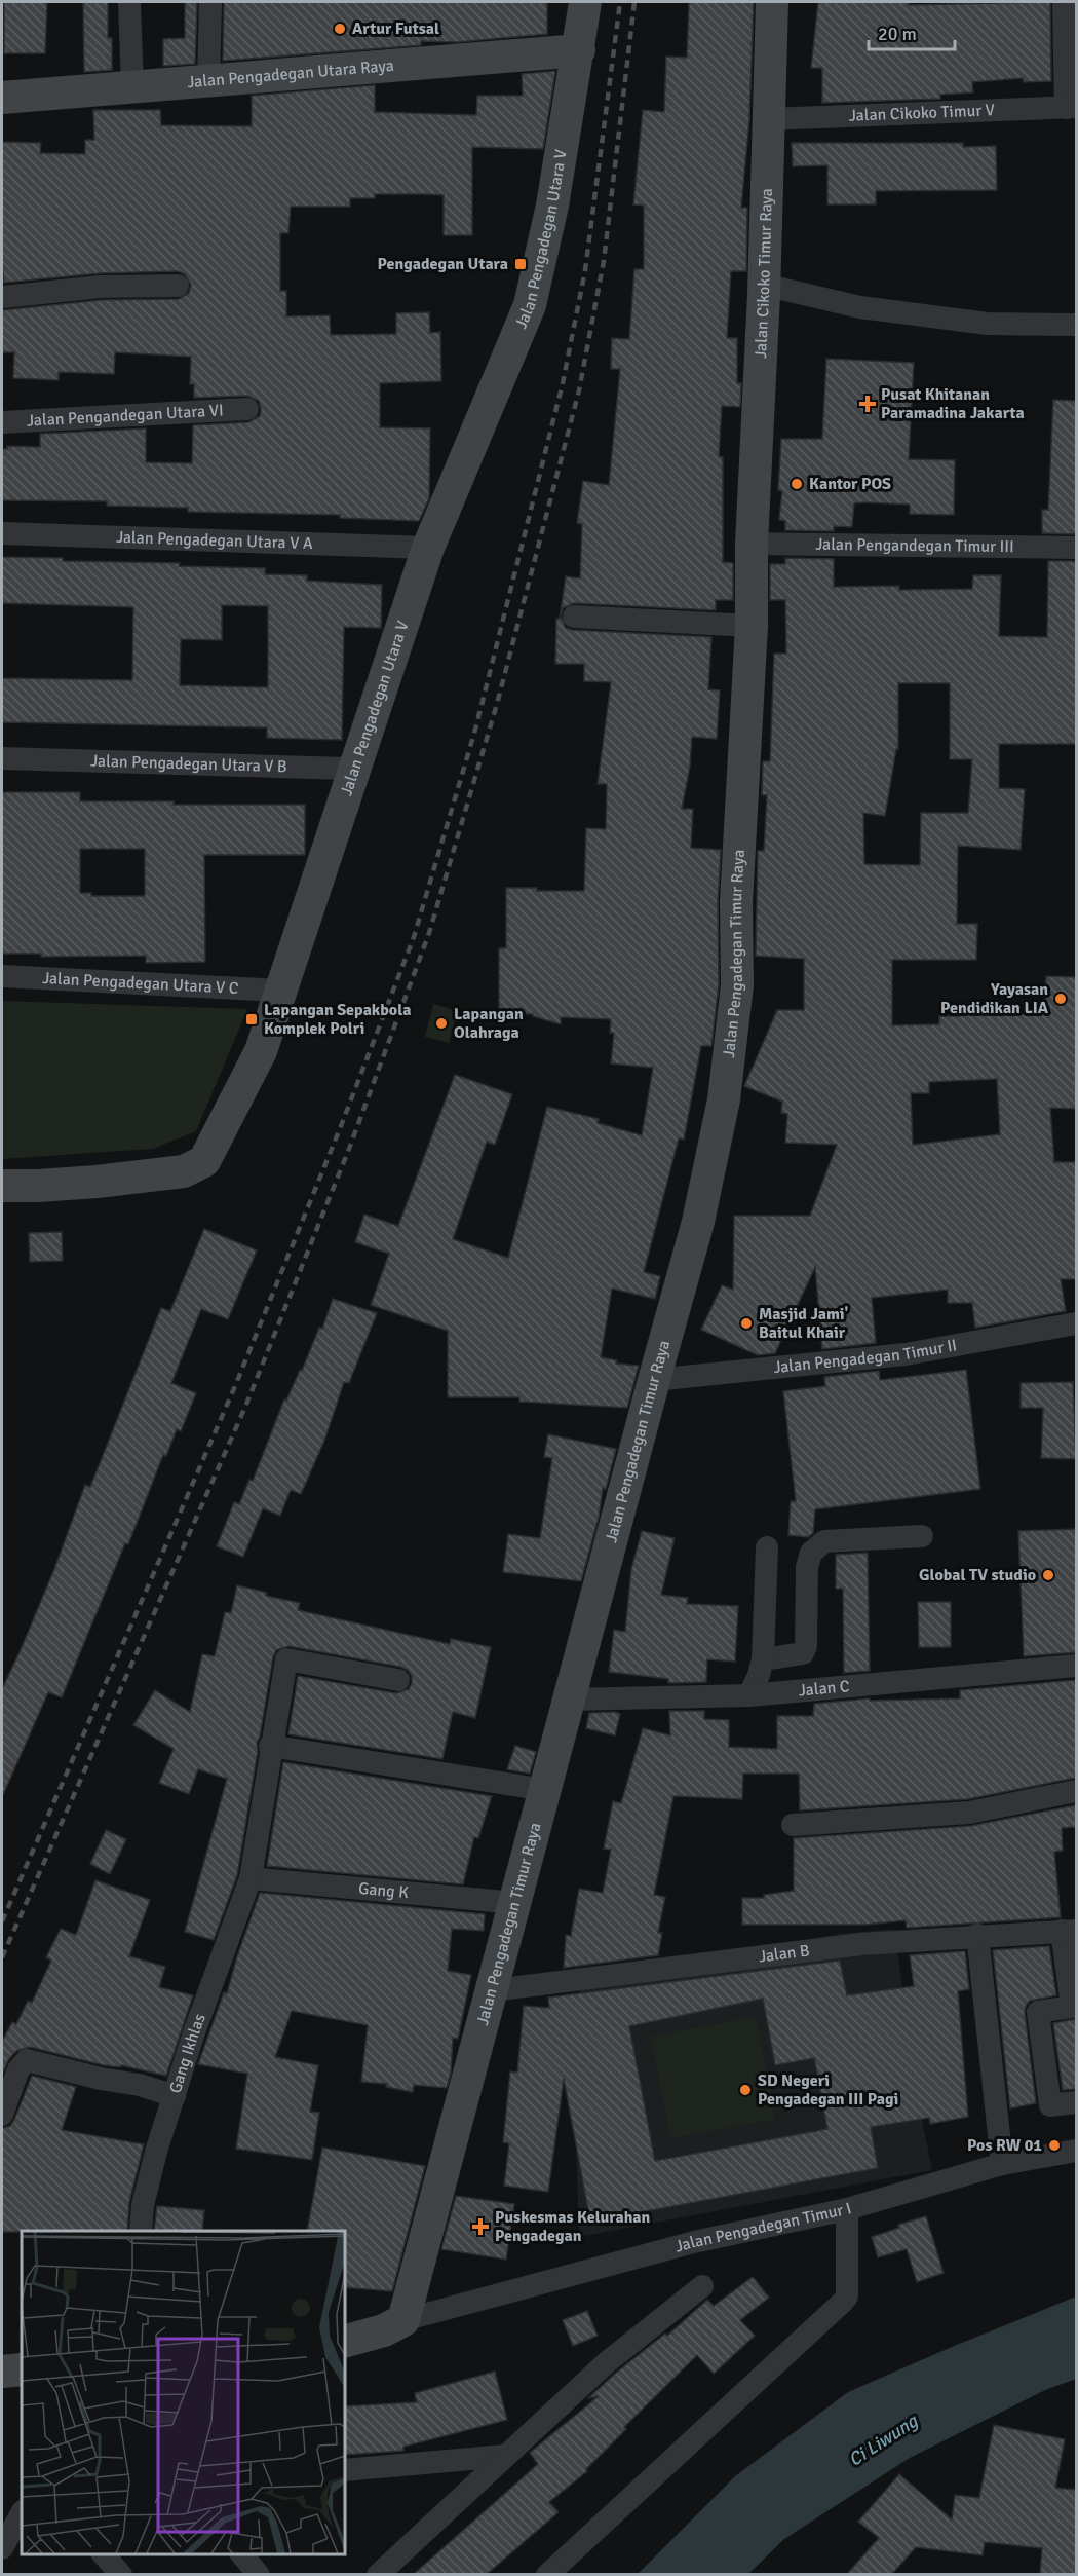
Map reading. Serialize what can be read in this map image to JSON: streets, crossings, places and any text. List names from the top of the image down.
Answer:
{
  "streets": {
    "street": [
      "Jalan Pengadegan Utara Raya",
      "Jalan Cikoko Timur V",
      "Jalan Pengadegan Utara V",
      "Jalan Cikoko Timur Raya",
      "Jalan Pengandegan Utara VI",
      "Jalan Pengadegan Utara V A",
      "Jalan Pengandegan Timur III",
      "Jalan Pengadegan Utara V B",
      "Jalan Pengadegan Timur Raya",
      "Jalan Pengadegan Utara V C",
      "Jalan Pengadegan Timur II",
      "Jalan C",
      "Gang K",
      "Jalan B",
      "Gang Ikhlas",
      "Jalan Pengadegan Timur I"
    ]
  },
  "crossings": [
    ["Jalan Pengadegan Utara Raya", "Jalan Pengadegan Utara V"],
    ["Jalan Cikoko Timur V", "Jalan Cikoko Timur Raya"],
    ["Jalan Pengadegan Utara V", "Jalan Pengadegan Utara V A"],
    ["Jalan Pengadegan Utara V", "Jalan Pengadegan Utara V B"],
    ["Jalan Pengadegan Utara V", "Jalan Pengadegan Utara V C"],
    ["Jalan Cikoko Timur Raya", "Jalan Pengandegan Timur III"],
    ["Jalan Cikoko Timur Raya", "Jalan Pengadegan Timur Raya"],
    ["Jalan Pengandegan Timur III", "Jalan Pengadegan Timur Raya"],
    ["Jalan Pengadegan Timur Raya", "Jalan Pengadegan Timur II"],
    ["Jalan Pengadegan Timur Raya", "Jalan C"],
    ["Jalan Pengadegan Timur Raya", "Gang K"],
    ["Jalan Pengadegan Timur Raya", "Jalan B"],
    ["Jalan Pengadegan Timur Raya", "Jalan Pengadegan Timur I"],
    ["Gang K", "Gang Ikhlas"]
  ],
  "water": ["Ci Liwung"],
  "places": {
    "other": [
      "Artur Futsal",
      "Kantor POS",
      "Yayasan Pendidikan LIA",
      "Lapangan Olahraga",
      "Masjid Jami' Baitul Khair",
      "Global TV studio",
      "SD Negeri Pengadegan III Pagi",
      "Pos RW 01"
    ],
    "transit": ["Pengadegan Utara", "Lapangan Sepakbola Komplek Polri"],
    "health": ["Pusat Khitanan Paramadina Jakarta", "Puskesmas Kelurahan Pengadegan"]
  },
  "scale_bar": "20 m"
}
